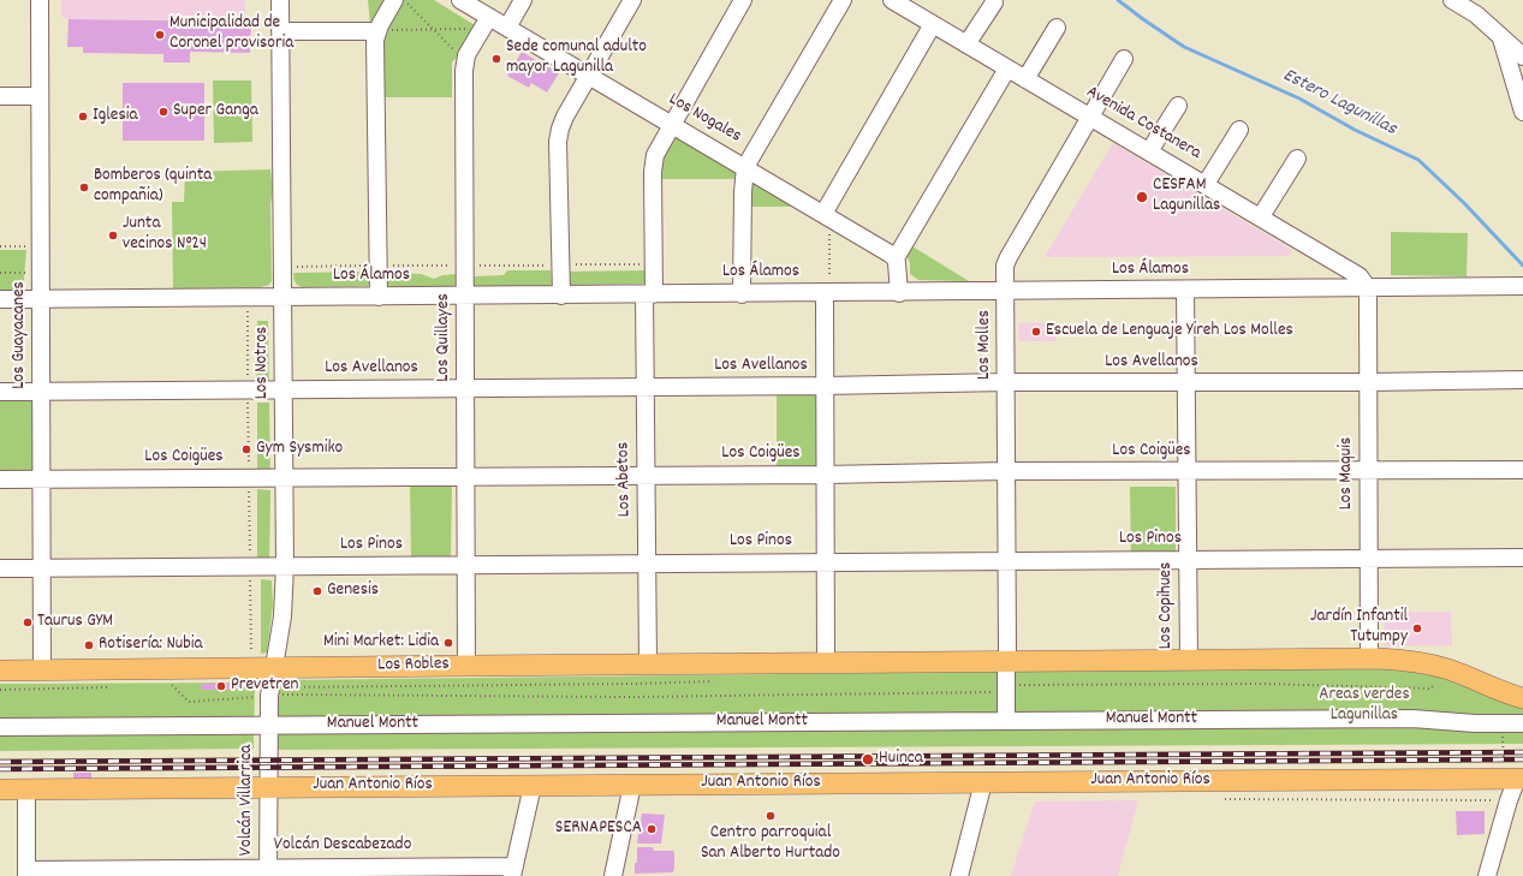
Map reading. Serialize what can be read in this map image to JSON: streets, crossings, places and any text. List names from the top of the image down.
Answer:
{
  "streets": {
    "main road": ["Los Robles", "Juan Antonio Ríos"],
    "street": [
      "Los Nogales",
      "Avenida Costanera",
      "Los Álamos",
      "Los Guayacanes",
      "Los Quillayes",
      "Los Molles",
      "Los Notros",
      "Los Avellanos",
      "Los Coigües",
      "Los Maquis",
      "Los Abetos",
      "Los Pinos",
      "Los Copihues",
      "Manuel Montt",
      "Volcán Villarrica",
      "Volcán Descabezado"
    ]
  },
  "crossings": [
    ["Los Nogales", "Los Quillayes"],
    ["Los Nogales", "Los Abetos"],
    ["Avenida Costanera", "Los Álamos"],
    ["Avenida Costanera", "Los Molles"],
    ["Avenida Costanera", "Los Maquis"],
    ["Los Álamos", "Los Guayacanes"],
    ["Los Álamos", "Los Quillayes"],
    ["Los Álamos", "Los Molles"],
    ["Los Álamos", "Los Notros"],
    ["Los Álamos", "Los Maquis"],
    ["Los Álamos", "Los Abetos"],
    ["Los Álamos", "Los Copihues"],
    ["Los Guayacanes", "Los Avellanos"],
    ["Los Guayacanes", "Los Coigües"],
    ["Los Guayacanes", "Los Pinos"],
    ["Los Guayacanes", "Los Robles"],
    ["Los Quillayes", "Los Avellanos"],
    ["Los Quillayes", "Los Coigües"],
    ["Los Quillayes", "Los Pinos"],
    ["Los Quillayes", "Los Robles"],
    ["Los Molles", "Los Avellanos"],
    ["Los Molles", "Los Coigües"],
    ["Los Molles", "Los Pinos"],
    ["Los Molles", "Manuel Montt"],
    ["Los Notros", "Los Avellanos"],
    ["Los Notros", "Los Coigües"],
    ["Los Notros", "Los Pinos"],
    ["Los Notros", "Los Robles"],
    ["Los Notros", "Manuel Montt"],
    ["Los Notros", "Volcán Villarrica"],
    ["Los Avellanos", "Los Maquis"],
    ["Los Avellanos", "Los Abetos"],
    ["Los Avellanos", "Los Copihues"],
    ["Los Coigües", "Los Maquis"],
    ["Los Coigües", "Los Abetos"],
    ["Los Coigües", "Los Copihues"],
    ["Los Maquis", "Los Pinos"],
    ["Los Abetos", "Los Pinos"],
    ["Los Abetos", "Los Robles"],
    ["Los Pinos", "Los Copihues"],
    ["Manuel Montt", "Volcán Villarrica"],
    ["Juan Antonio Ríos", "Volcán Villarrica"],
    ["Volcán Villarrica", "Volcán Descabezado"]
  ],
  "water": ["Estero Lagunillas"],
  "parks": ["Areas verdes Lagunillas"],
  "places": [
    "Municipalidad de Coronel provisoria",
    "Sede comunal adulto mayor Lagunilla",
    "Super Ganga",
    "Iglesia",
    "Bomberos (quinta compañia)",
    "CESFAM Lagunillas",
    "Junta vecinos N°24",
    "Escuela de Lenguaje Yireh Los Molles",
    "Gym Sysmiko",
    "Genesis",
    "Taurus GYM",
    "Jardín Infantil Tutumpy",
    "Mini Market: Lidia",
    "Rotisería: Nubia",
    "Prevetren",
    "Huinca",
    "Centro parroquial San Alberto Hurtado",
    "SERNAPESCA"
  ]
}
